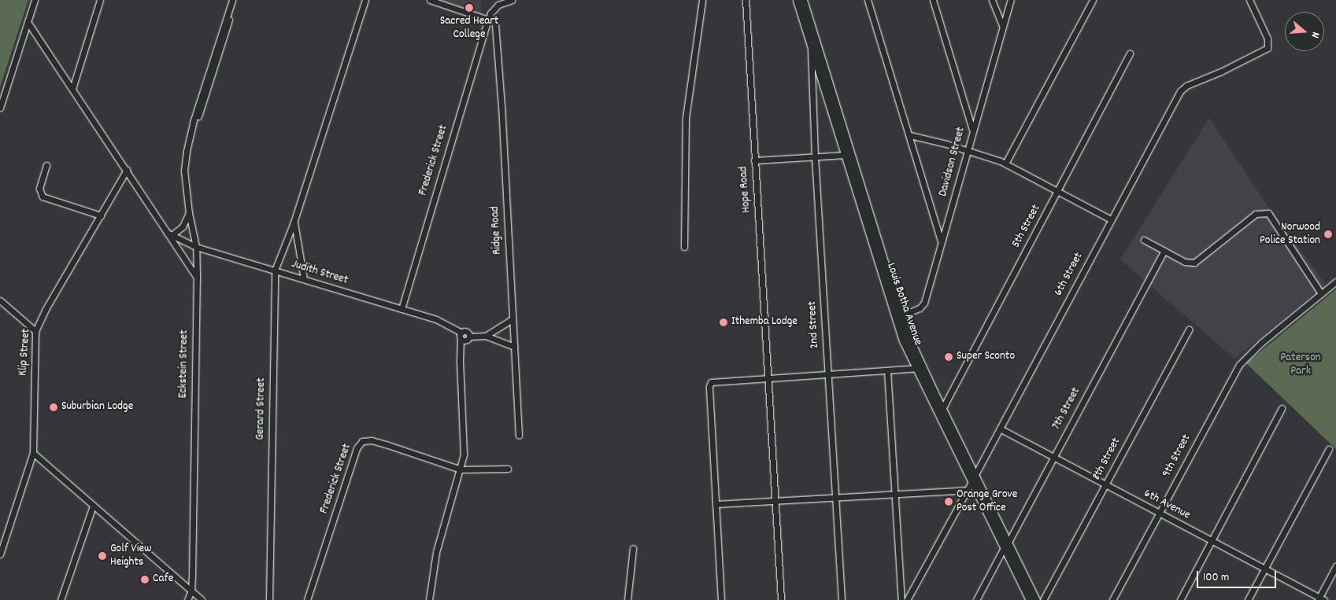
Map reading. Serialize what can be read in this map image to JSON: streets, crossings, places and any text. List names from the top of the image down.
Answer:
{
  "streets": {
    "main road": ["Louis Botha Avenue"],
    "street": [
      "Frederick Street",
      "Davidson Street",
      "Hope Road",
      "5th Street",
      "Ridge Road",
      "Judith Street",
      "6th Street",
      "2nd Street",
      "Klip Street",
      "Eckstein Street",
      "Gerard Street",
      "7th Street",
      "9th Street",
      "8th Street",
      "6th Avenue"
    ]
  },
  "crossings": [
    ["Frederick Street", "Judith Street"],
    ["Davidson Street", "Louis Botha Avenue"],
    ["5th Street", "Louis Botha Avenue"],
    ["Judith Street", "Eckstein Street"],
    ["Judith Street", "Gerard Street"],
    ["6th Street", "Louis Botha Avenue"],
    ["6th Street", "6th Avenue"],
    ["Louis Botha Avenue", "2nd Street"],
    ["Louis Botha Avenue", "7th Street"],
    ["7th Street", "6th Avenue"],
    ["9th Street", "6th Avenue"],
    ["8th Street", "6th Avenue"]
  ],
  "parks": ["Paterson Park"],
  "places": [
    "Sacred Heart College",
    "Norwood Police Station",
    "Ithemba Lodge",
    "Super Sconto",
    "Suburbian Lodge",
    "Orange Grove Post Office",
    "Golf View Heights",
    "Cafe"
  ],
  "scale_bar": "100 m",
  "north": "right"
}
